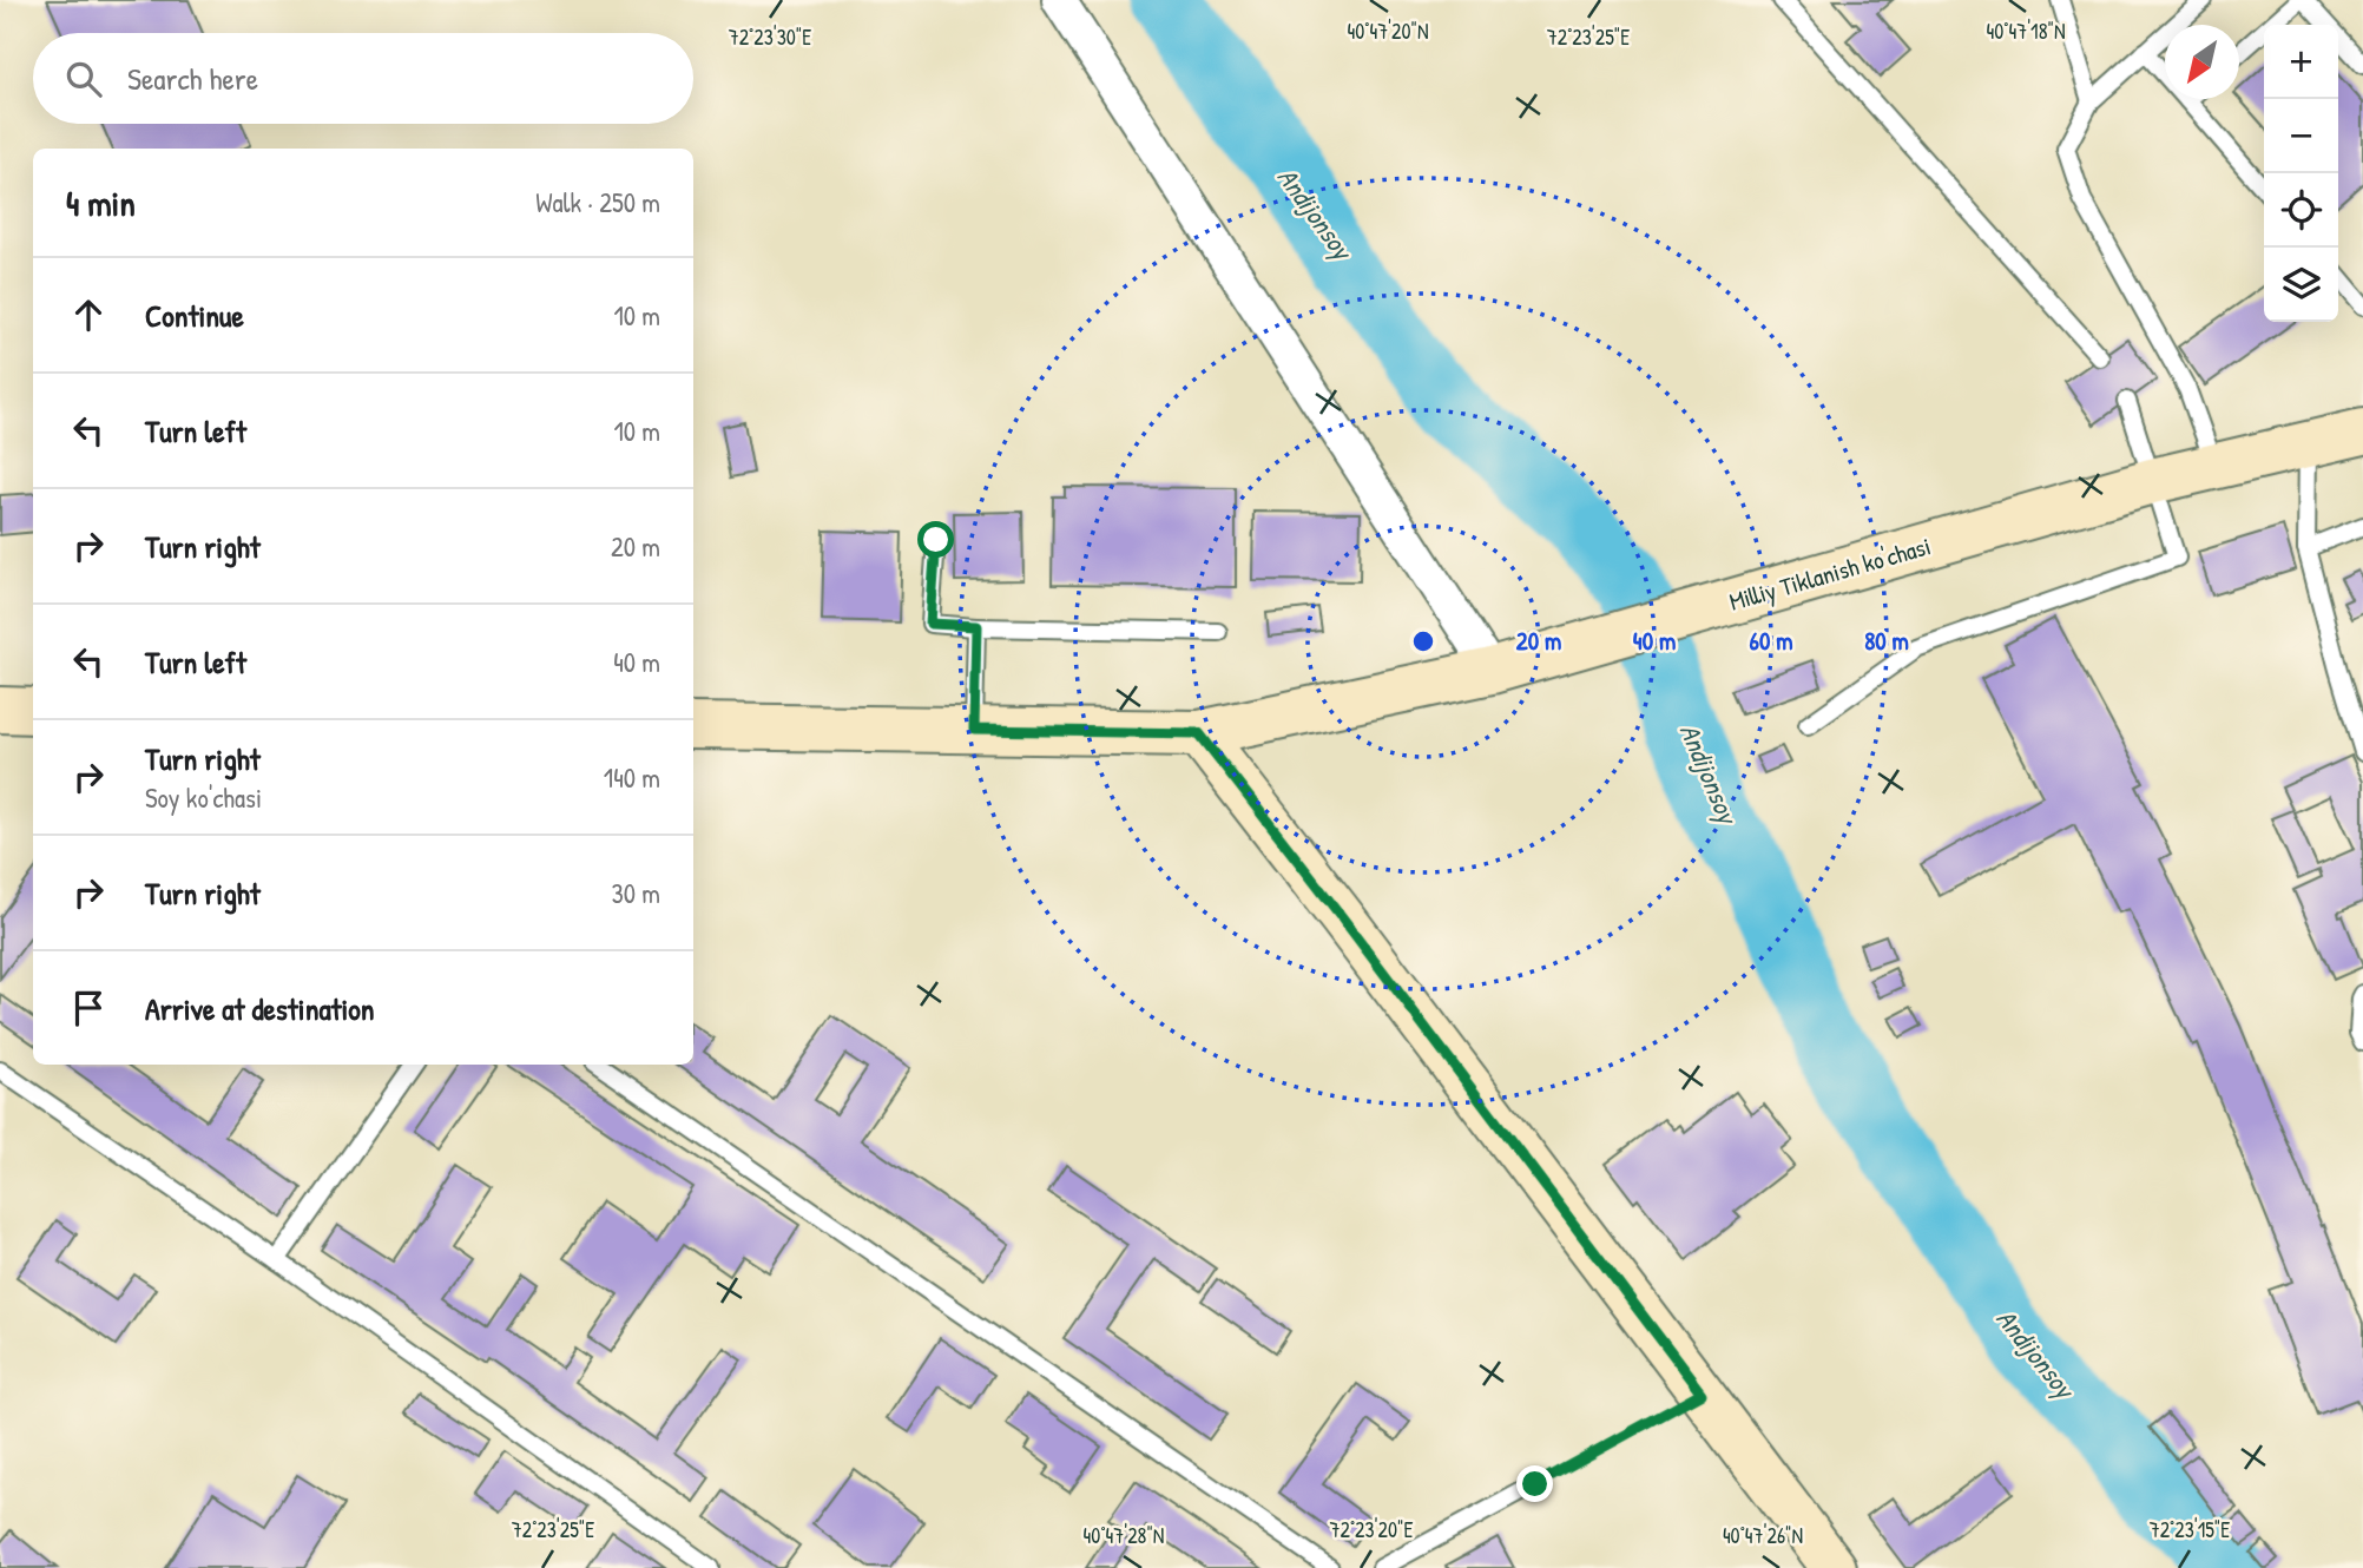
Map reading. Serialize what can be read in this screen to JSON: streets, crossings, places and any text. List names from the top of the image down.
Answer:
{
  "streets": {
    "main road": ["Milliy Tiklanish ko'chasi"]
  },
  "water": ["Andijonsoy"],
  "north": "bottom left",
  "page": {
    "map_buttons": ["+", "−"],
    "search": "Search here",
    "heading": ["4 min", "Walk · 250 m"],
    "list": [
      ["Continue", "10 m"],
      ["Turn left", "10 m"],
      ["Turn right", "20 m"],
      ["Turn left", "40 m"],
      ["Turn right", "Soy ko'chasi", "140 m"],
      ["Turn right", "30 m"],
      "Arrive at destination"
    ]
  },
  "coordinates": [
    "40°47'20\"N",
    "40°47'18\"N",
    "72°23'30\"E",
    "72°23'25\"E",
    "72°23'20\"E",
    "72°23'15\"E",
    "40°47'28\"N",
    "40°47'26\"N"
  ],
  "rings": [
    "20 m",
    "40 m",
    "60 m",
    "80 m"
  ]
}
